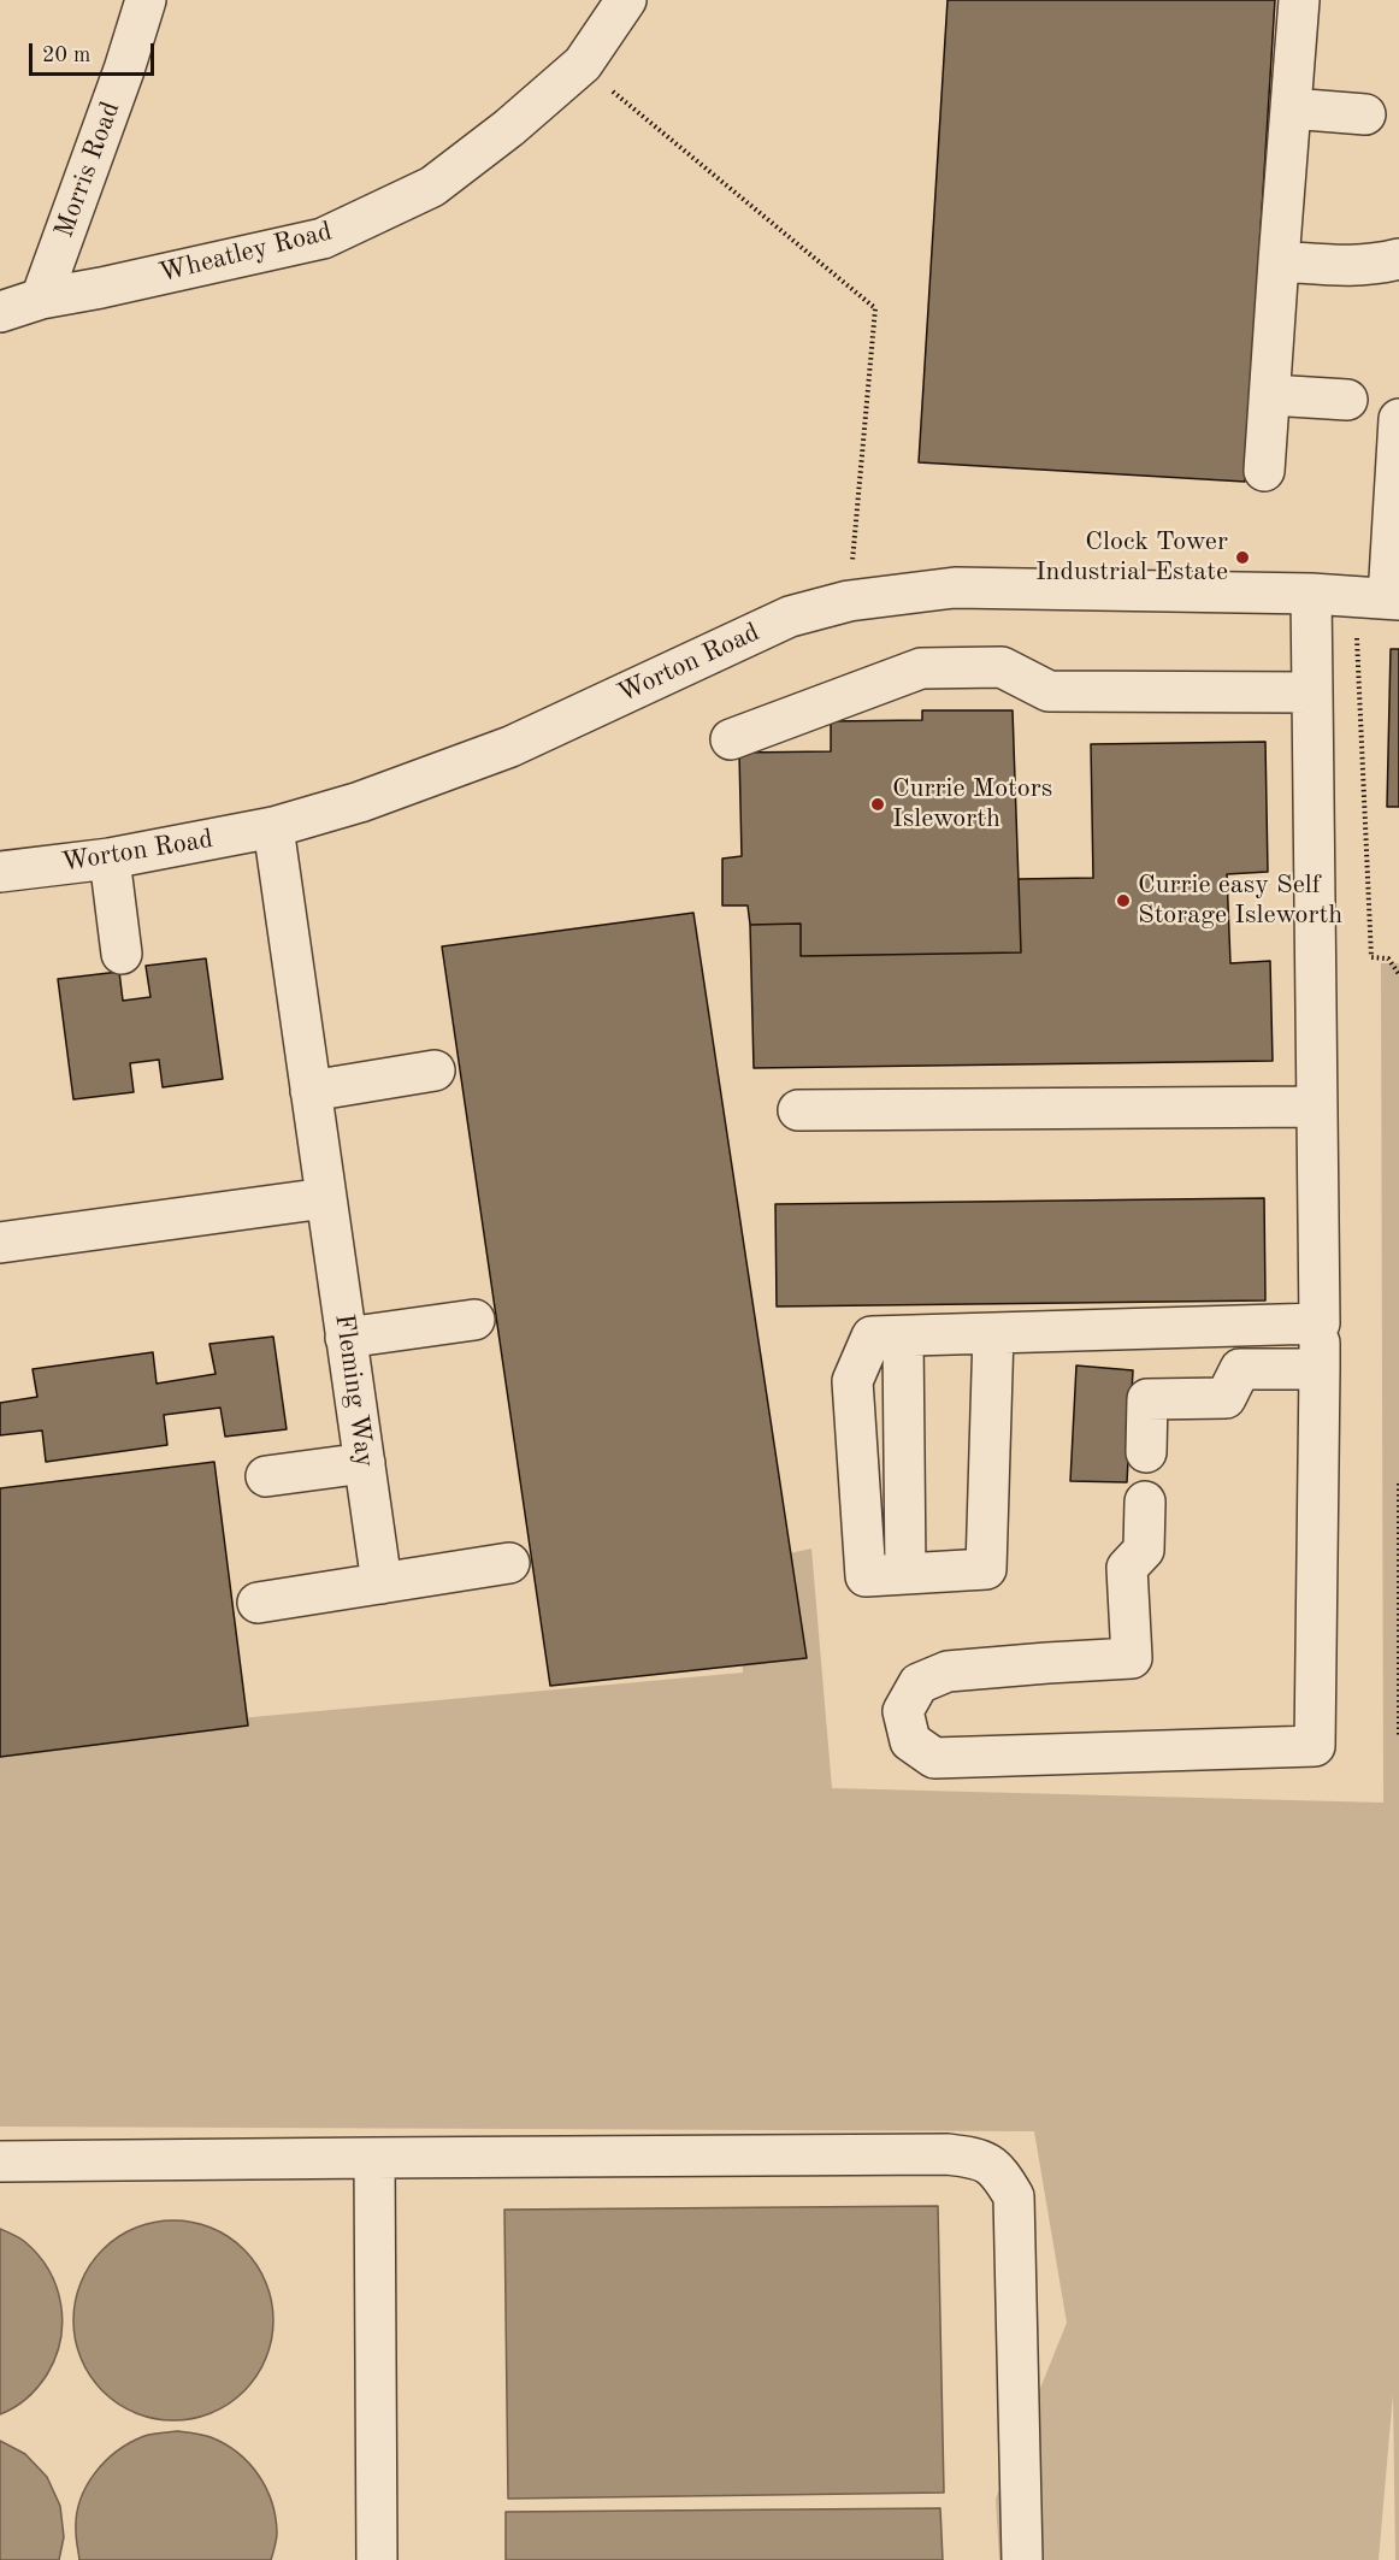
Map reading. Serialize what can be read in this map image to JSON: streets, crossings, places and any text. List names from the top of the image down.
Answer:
{
  "streets": {
    "street": [
      "Morris Road",
      "Wheatley Road",
      "Worton Road",
      "Fleming Way"
    ]
  },
  "crossings": [
    ["Morris Road", "Wheatley Road"],
    ["Worton Road", "Fleming Way"]
  ],
  "places": ["Clock Tower Industrial Estate", "Currie Motors Isleworth", "Currie easy Self Storage Isleworth"],
  "scale_bar": "20 m"
}
